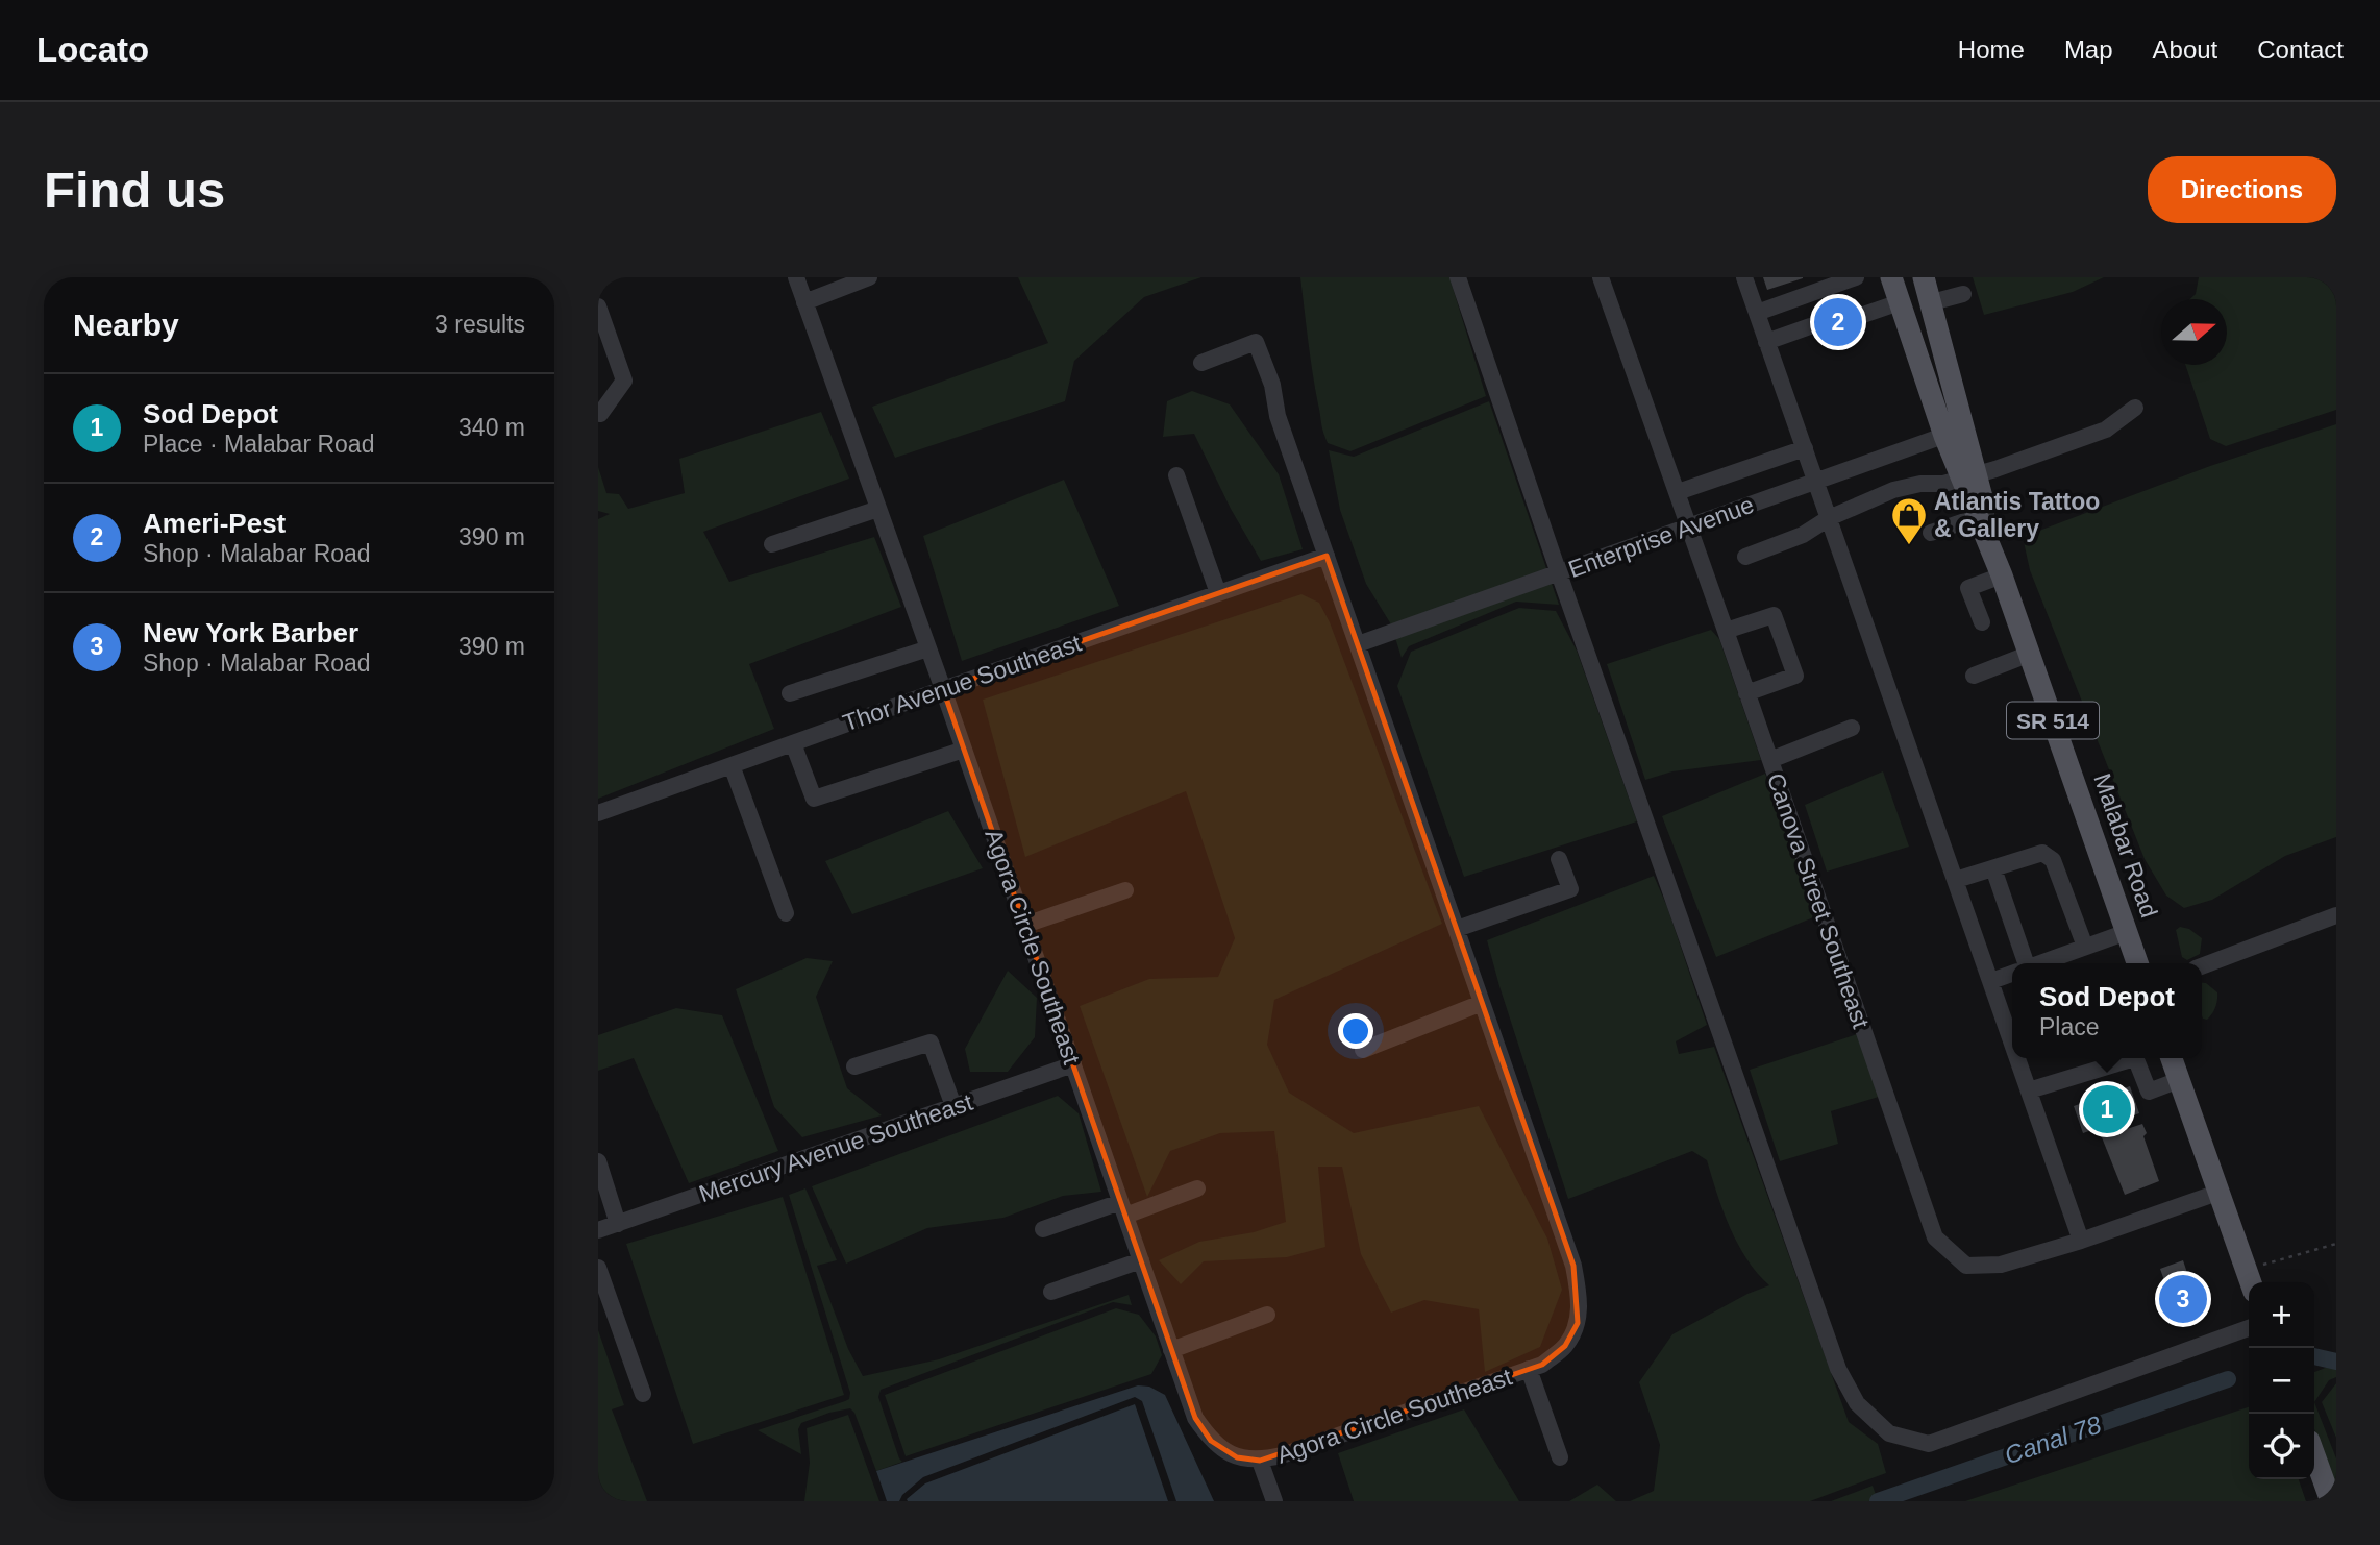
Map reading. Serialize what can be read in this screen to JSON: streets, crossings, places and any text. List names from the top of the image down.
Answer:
{
  "streets": {
    "main road": ["SR 514", "Malabar Road"],
    "street": [
      "Enterprise Avenue",
      "Thor Avenue Southeast",
      "Canova Street Southeast",
      "Agora Circle Southeast",
      "Mercury Avenue Southeast"
    ]
  },
  "crossings": [
    ["Enterprise Avenue", "Malabar Road"],
    ["Enterprise Avenue", "Canova Street Southeast"],
    ["Enterprise Avenue", "Agora Circle Southeast"],
    ["Thor Avenue Southeast", "Agora Circle Southeast"],
    ["Agora Circle Southeast", "Mercury Avenue Southeast"]
  ],
  "water": ["Canal 78"],
  "places": {
    "shop": ["Atlantis Tattoo & Gallery"]
  },
  "north": "right",
  "page": {
    "header": "Locato",
    "nav": [
      "Home",
      "Map",
      "About",
      "Contact"
    ],
    "buttons": "Directions",
    "title": "Find us",
    "heading": ["Nearby", "3 results"],
    "pins": ["2", "1", "3"],
    "list": [
      {
        "mark": "1",
        "name": "Sod Depot",
        "note": "Place · Malabar Road",
        "value": "340 m"
      },
      {
        "mark": "2",
        "name": "Ameri-Pest",
        "note": "Shop · Malabar Road",
        "value": "390 m"
      },
      {
        "mark": "3",
        "name": "New York Barber",
        "note": "Shop · Malabar Road",
        "value": "390 m"
      }
    ],
    "popup": ["Sod Depot", "Place"],
    "map_buttons": ["+", "−"]
  }
}
